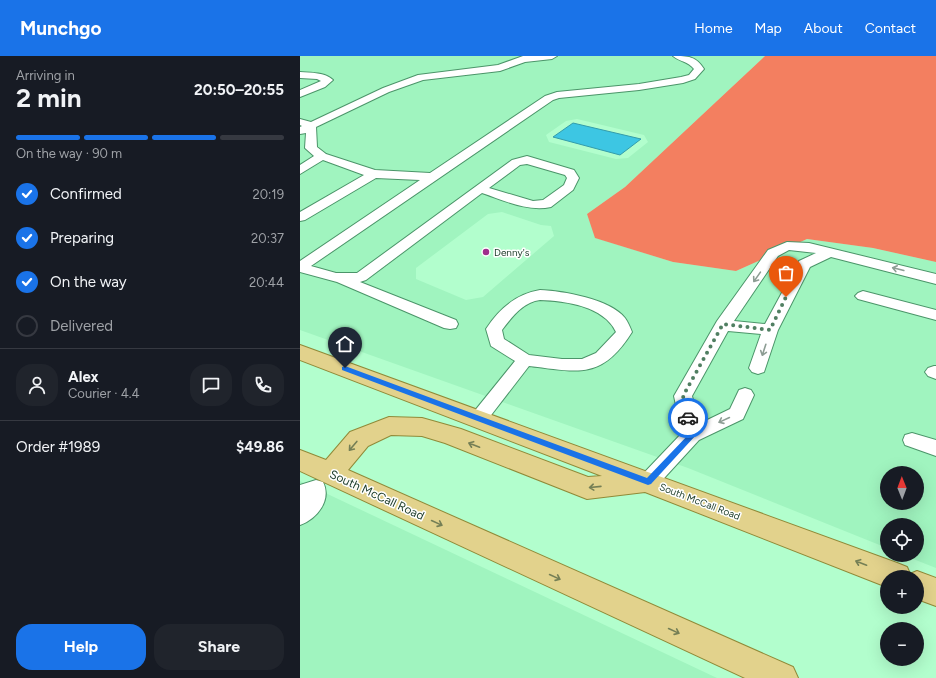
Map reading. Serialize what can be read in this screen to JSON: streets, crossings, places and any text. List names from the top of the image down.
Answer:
{
  "streets": {
    "main road": ["South McCall Road"]
  },
  "places": ["Denny's"],
  "north": "top",
  "page": {
    "header": "Munchgo",
    "nav": [
      "Home",
      "Map",
      "About",
      "Contact"
    ],
    "heading": ["2 min", "Arriving in", "20:50–20:55"],
    "panel": [
      "Alex",
      "Courier · 4.4",
      "Order #1989",
      "$49.86"
    ],
    "bar": "On the way · 90 m",
    "list": [
      ["Confirmed", "20:19"],
      ["Preparing", "20:37"],
      ["On the way", "20:44"],
      "Delivered"
    ],
    "map_buttons": ["+", "−"],
    "buttons": ["Help", "Share"]
  }
}
